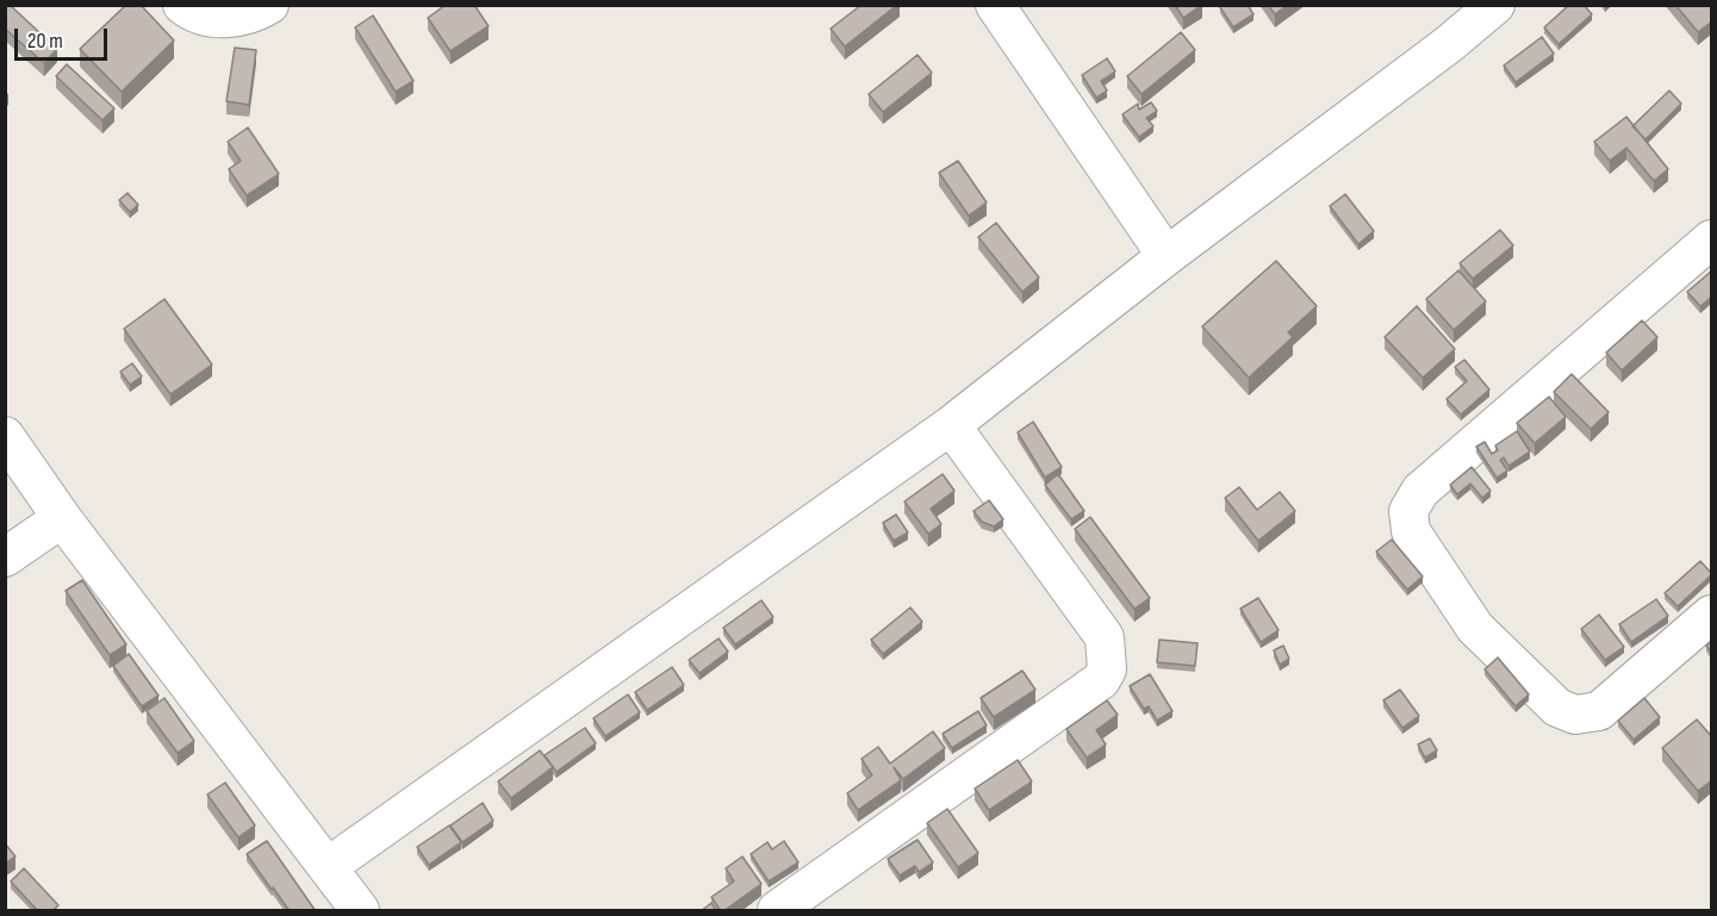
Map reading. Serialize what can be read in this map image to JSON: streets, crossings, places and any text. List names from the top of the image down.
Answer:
{
  "scale_bar": "20 m"
}
